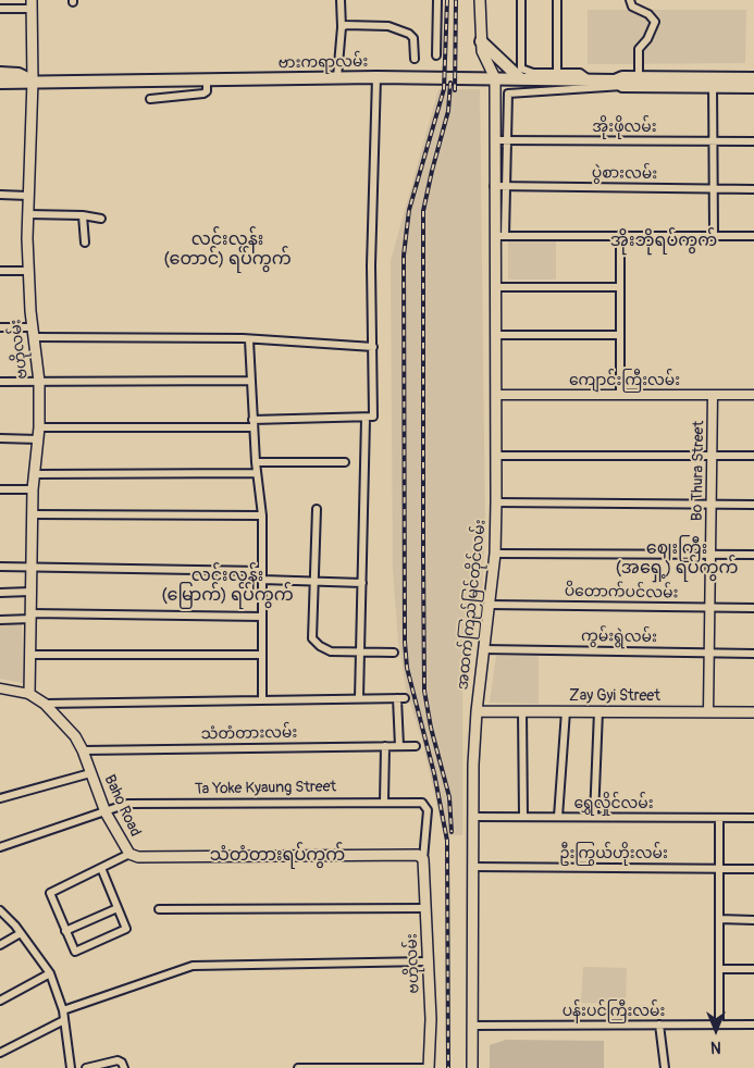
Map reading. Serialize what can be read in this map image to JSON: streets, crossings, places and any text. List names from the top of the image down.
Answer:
{
  "streets": {
    "main road": [
      "ဗားကရာလမ်း",
      "ဗဟိုလမ်း",
      "အထက်ကြည်မြင်တိုင်လမ်း",
      "Zay Gyi Street",
      "Baho Road"
    ],
    "street": [
      "အိုးဖိုလမ်း",
      "ပွဲစားလမ်း",
      "ကျောင်းကြီးလမ်း",
      "Bo Thura Street",
      "ပိတောက်ပင်လမ်း",
      "ကွမ်းရွဲလမ်း",
      "သံတံတားလမ်း",
      "Ta Yoke Kyaung Street",
      "ရွှေလှိုင်လမ်း",
      "ဦးကြွယ်ဟိုးလမ်း",
      "ပန်းပင်ကြီးလမ်း"
    ]
  },
  "crossings": [
    ["ဗားကရာလမ်း", "ဗဟိုလမ်း"],
    ["ဗားကရာလမ်း", "အထက်ကြည်မြင်တိုင်လမ်း"],
    ["အိုးဖိုလမ်း", "အထက်ကြည်မြင်တိုင်လမ်း"],
    ["ပွဲစားလမ်း", "အထက်ကြည်မြင်တိုင်လမ်း"],
    ["ဗဟိုလမ်း", "Ta Yoke Kyaung Street"],
    ["ဗဟိုလမ်း", "Baho Road"],
    ["ကျောင်းကြီးလမ်း", "Bo Thura Street"],
    ["ကျောင်းကြီးလမ်း", "အထက်ကြည်မြင်တိုင်လမ်း"],
    ["Bo Thura Street", "ပိတောက်ပင်လမ်း"],
    ["Bo Thura Street", "ကွမ်းရွဲလမ်း"],
    ["Bo Thura Street", "Zay Gyi Street"],
    ["ပိတောက်ပင်လမ်း", "အထက်ကြည်မြင်တိုင်လမ်း"],
    ["အထက်ကြည်မြင်တိုင်လမ်း", "ကွမ်းရွဲလမ်း"],
    ["အထက်ကြည်မြင်တိုင်လမ်း", "Zay Gyi Street"],
    ["အထက်ကြည်မြင်တိုင်လမ်း", "ရွှေလှိုင်လမ်း"],
    ["အထက်ကြည်မြင်တိုင်လမ်း", "ဦးကြွယ်ဟိုးလမ်း"],
    ["အထက်ကြည်မြင်တိုင်လမ်း", "ပန်းပင်ကြီးလမ်း"],
    ["သံတံတားလမ်း", "Baho Road"],
    ["Ta Yoke Kyaung Street", "Baho Road"]
  ],
  "districts": [
    "လင်းလွန်း (တောင်) ရပ်ကွက်",
    "အိုးဘိုရပ်ကွက်",
    "ဈေးကြီး (အရှေ့) ရပ်ကွက်",
    "လင်းလွန်း (မြောက်) ရပ်ကွက်",
    "သံတံတားရပ်ကွက်"
  ],
  "north": "bottom"
}
